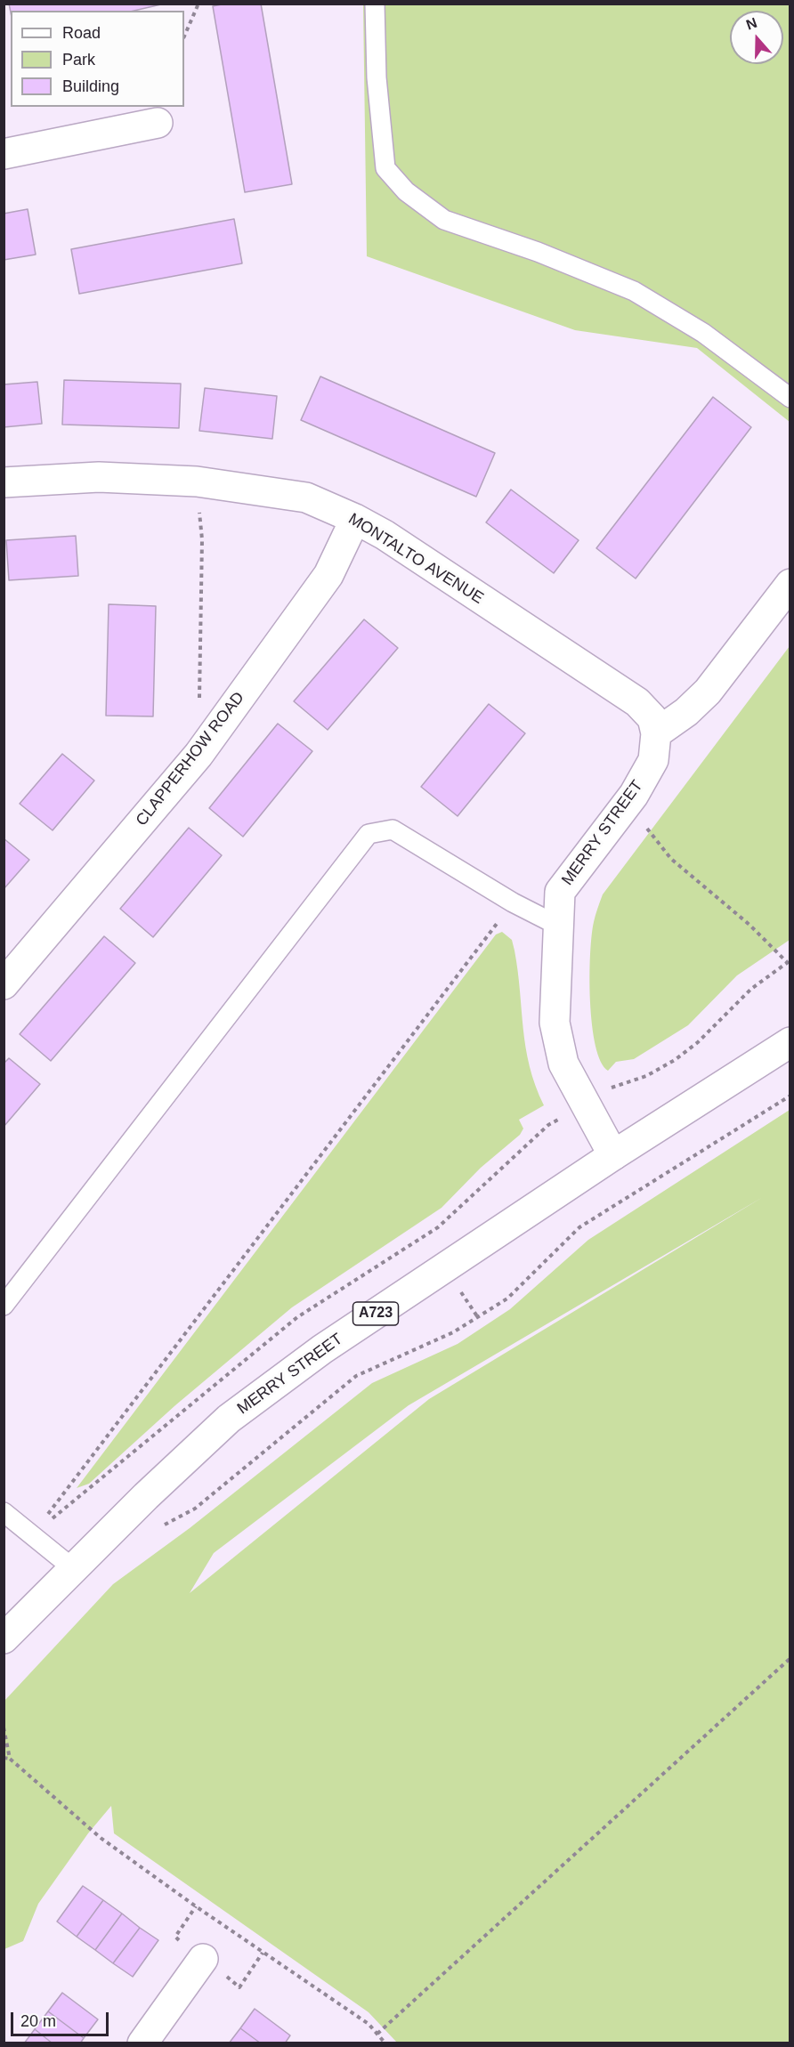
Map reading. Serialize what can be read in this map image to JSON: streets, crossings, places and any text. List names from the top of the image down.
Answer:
{
  "streets": {
    "street": [
      "MONTALTO AVENUE",
      "CLAPPERHOW ROAD",
      "MERRY STREET",
      "A723"
    ]
  },
  "crossings": [
    ["MONTALTO AVENUE", "CLAPPERHOW ROAD"],
    ["MONTALTO AVENUE", "MERRY STREET"]
  ],
  "legend": ["Road", "Park", "Building"],
  "scale_bar": "20 m",
  "north": "top"
}
